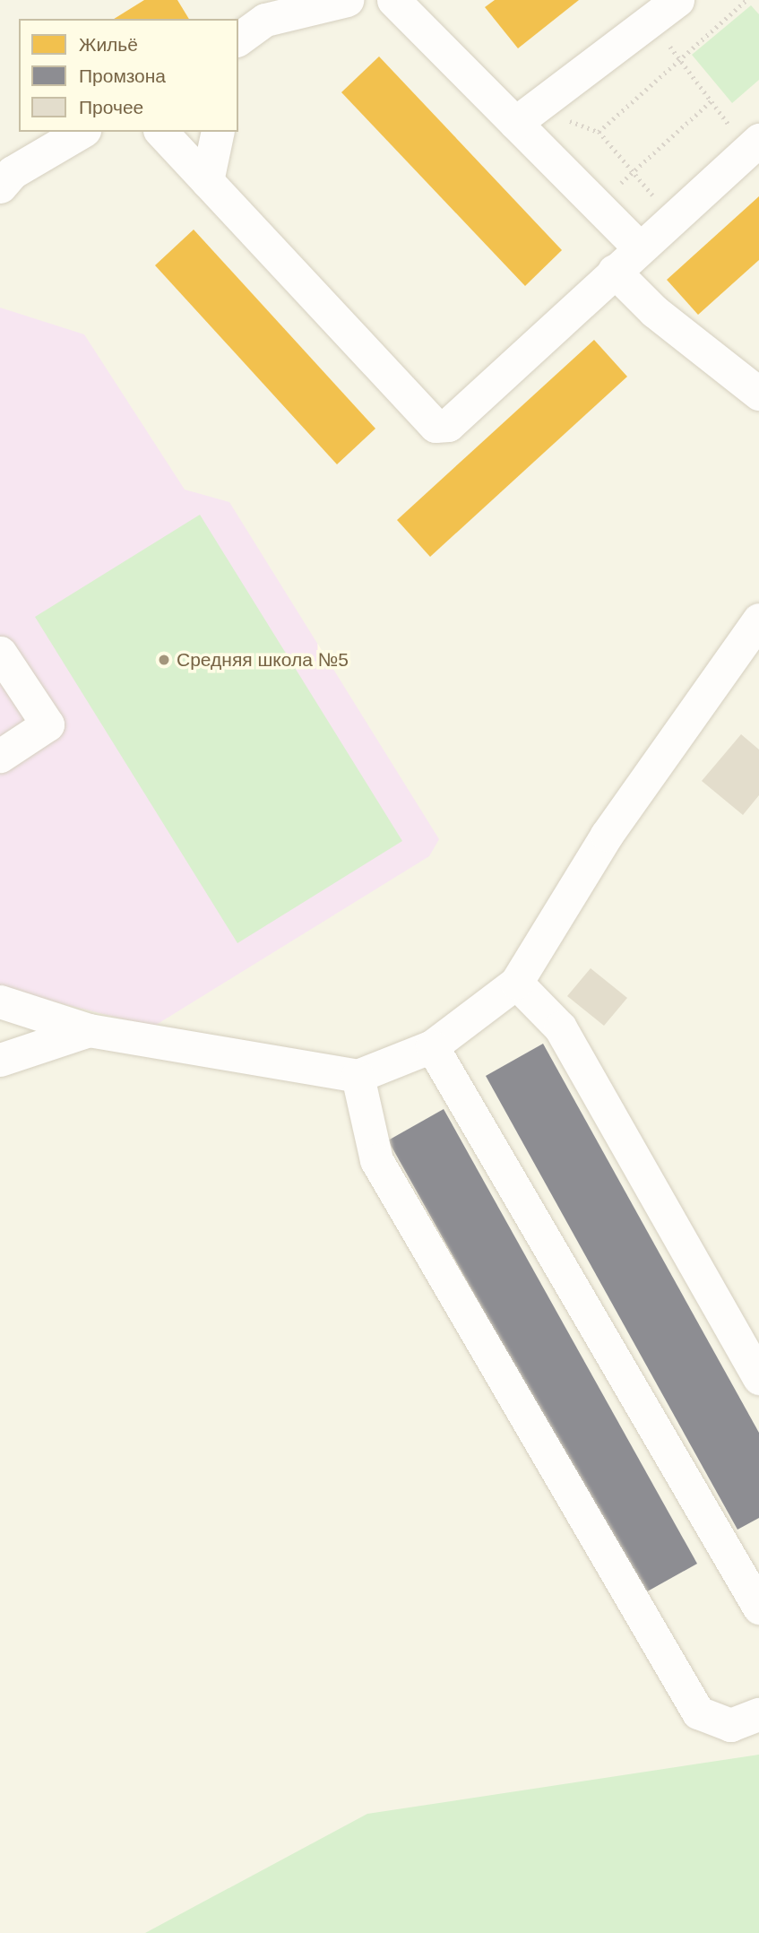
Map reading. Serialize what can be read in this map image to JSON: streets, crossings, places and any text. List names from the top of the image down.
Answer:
{
  "places": ["Средняя школа №5"],
  "legend": ["Жильё", "Промзона", "Прочее"]
}
